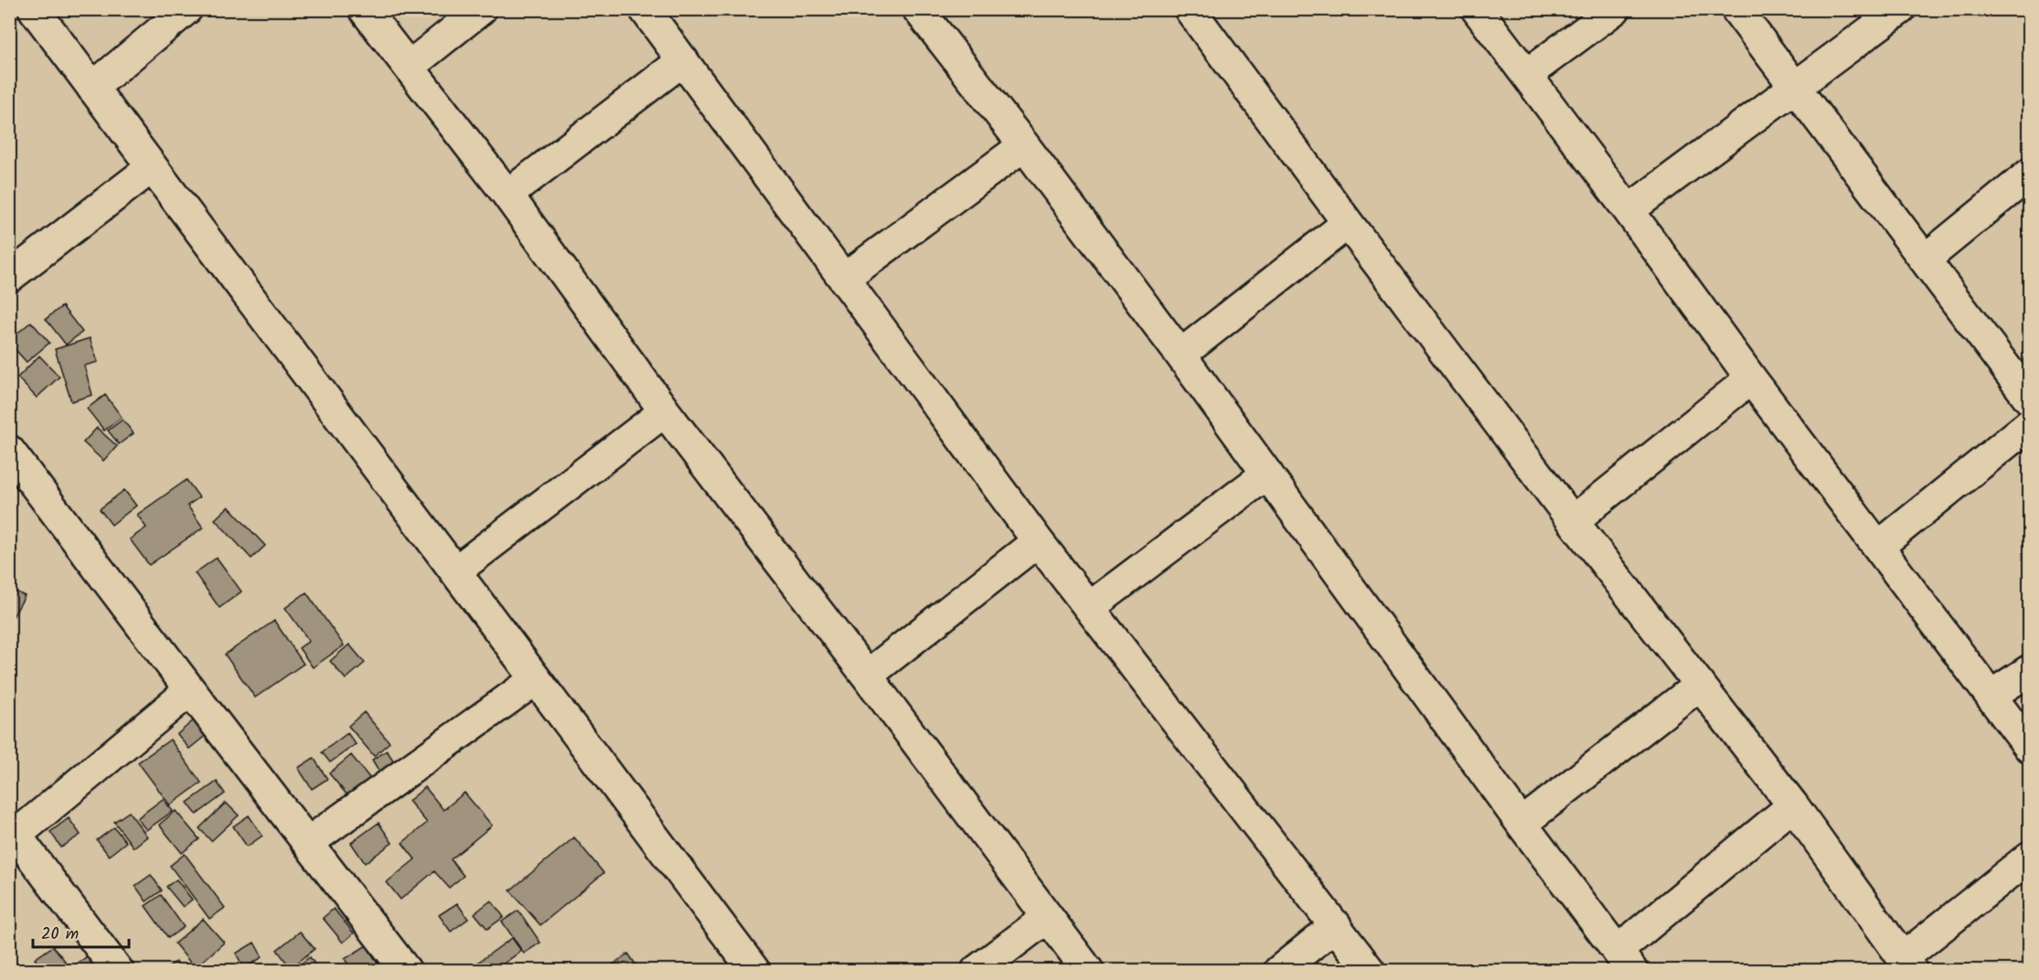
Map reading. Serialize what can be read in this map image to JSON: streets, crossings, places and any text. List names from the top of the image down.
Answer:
{
  "scale_bar": "20 m"
}
